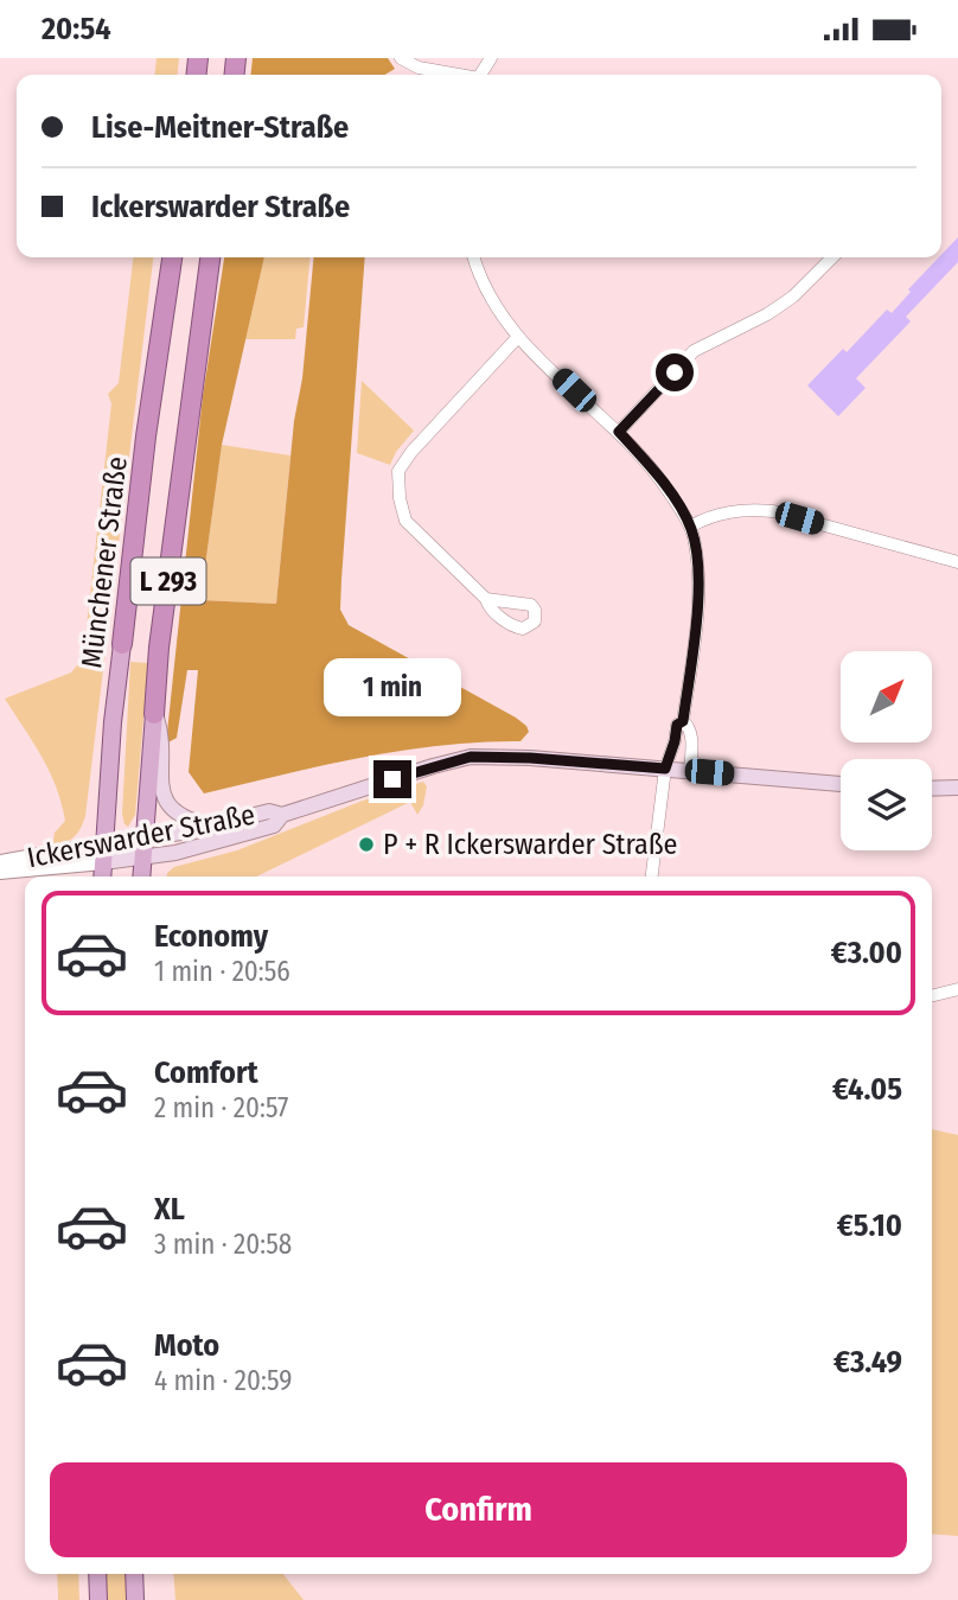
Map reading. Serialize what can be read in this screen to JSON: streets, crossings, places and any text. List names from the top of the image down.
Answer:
{
  "streets": {
    "highway": ["Münchener Straße", "L 293"],
    "main road": ["Ickerswarder Straße"]
  },
  "crossings": [
    ["Münchener Straße", "Ickerswarder Straße"],
    ["L 293", "Ickerswarder Straße"]
  ],
  "places": ["P + R Ickerswarder Straße"],
  "north": "top right",
  "page": {
    "status": "20:54",
    "banner": ["Lise-Meitner-Straße", "Ickerswarder Straße"],
    "bubble": "1 min",
    "list": [
      {
        "name": "Economy",
        "note": "1 min · 20:56",
        "value": "€3.00"
      },
      {
        "name": "Comfort",
        "note": "2 min · 20:57",
        "value": "€4.05"
      },
      {
        "name": "XL",
        "note": "3 min · 20:58",
        "value": "€5.10"
      },
      {
        "name": "Moto",
        "note": "4 min · 20:59",
        "value": "€3.49"
      }
    ],
    "buttons": "Confirm"
  }
}
